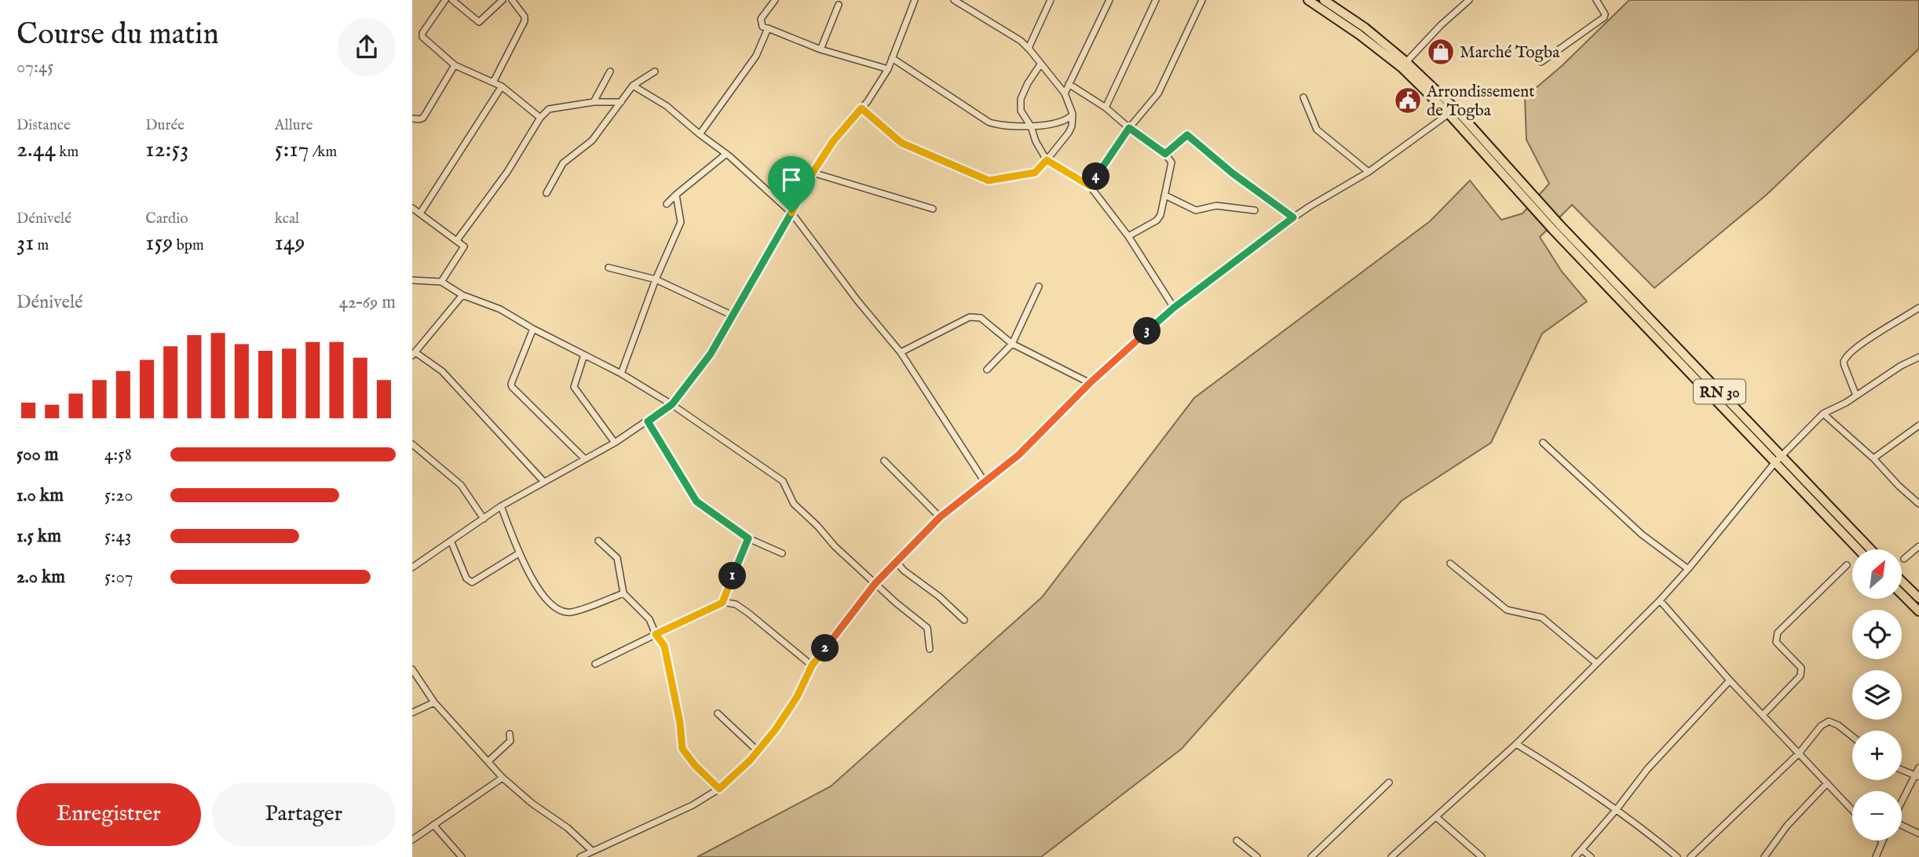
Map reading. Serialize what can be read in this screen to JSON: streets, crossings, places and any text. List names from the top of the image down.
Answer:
{
  "streets": {
    "main road": ["RN 30"]
  },
  "places": {
    "shop": ["Marché Togba"],
    "public building": ["Arrondissement de Togba"]
  },
  "north": "top right",
  "page": {
    "heading": ["Course du matin", "07:45"],
    "stats": [
      ["Distance", "2.44 km"],
      ["Durée", "12:53"],
      ["Allure", "5:17 /km"],
      ["Dénivelé", "31 m"],
      ["Cardio", "159 bpm"],
      ["kcal", "149"]
    ],
    "pins": [
      "4",
      "3",
      "1",
      "2"
    ],
    "chart": ["Dénivelé", "42–69 m"],
    "list": [
      {
        "name": "500 m",
        "note": "4:58"
      },
      {
        "name": "1.0 km",
        "note": "5:20"
      },
      {
        "name": "1.5 km",
        "note": "5:43"
      },
      {
        "name": "2.0 km",
        "note": "5:07"
      }
    ],
    "map_buttons": ["+", "−"],
    "buttons": ["Enregistrer", "Partager"]
  }
}
